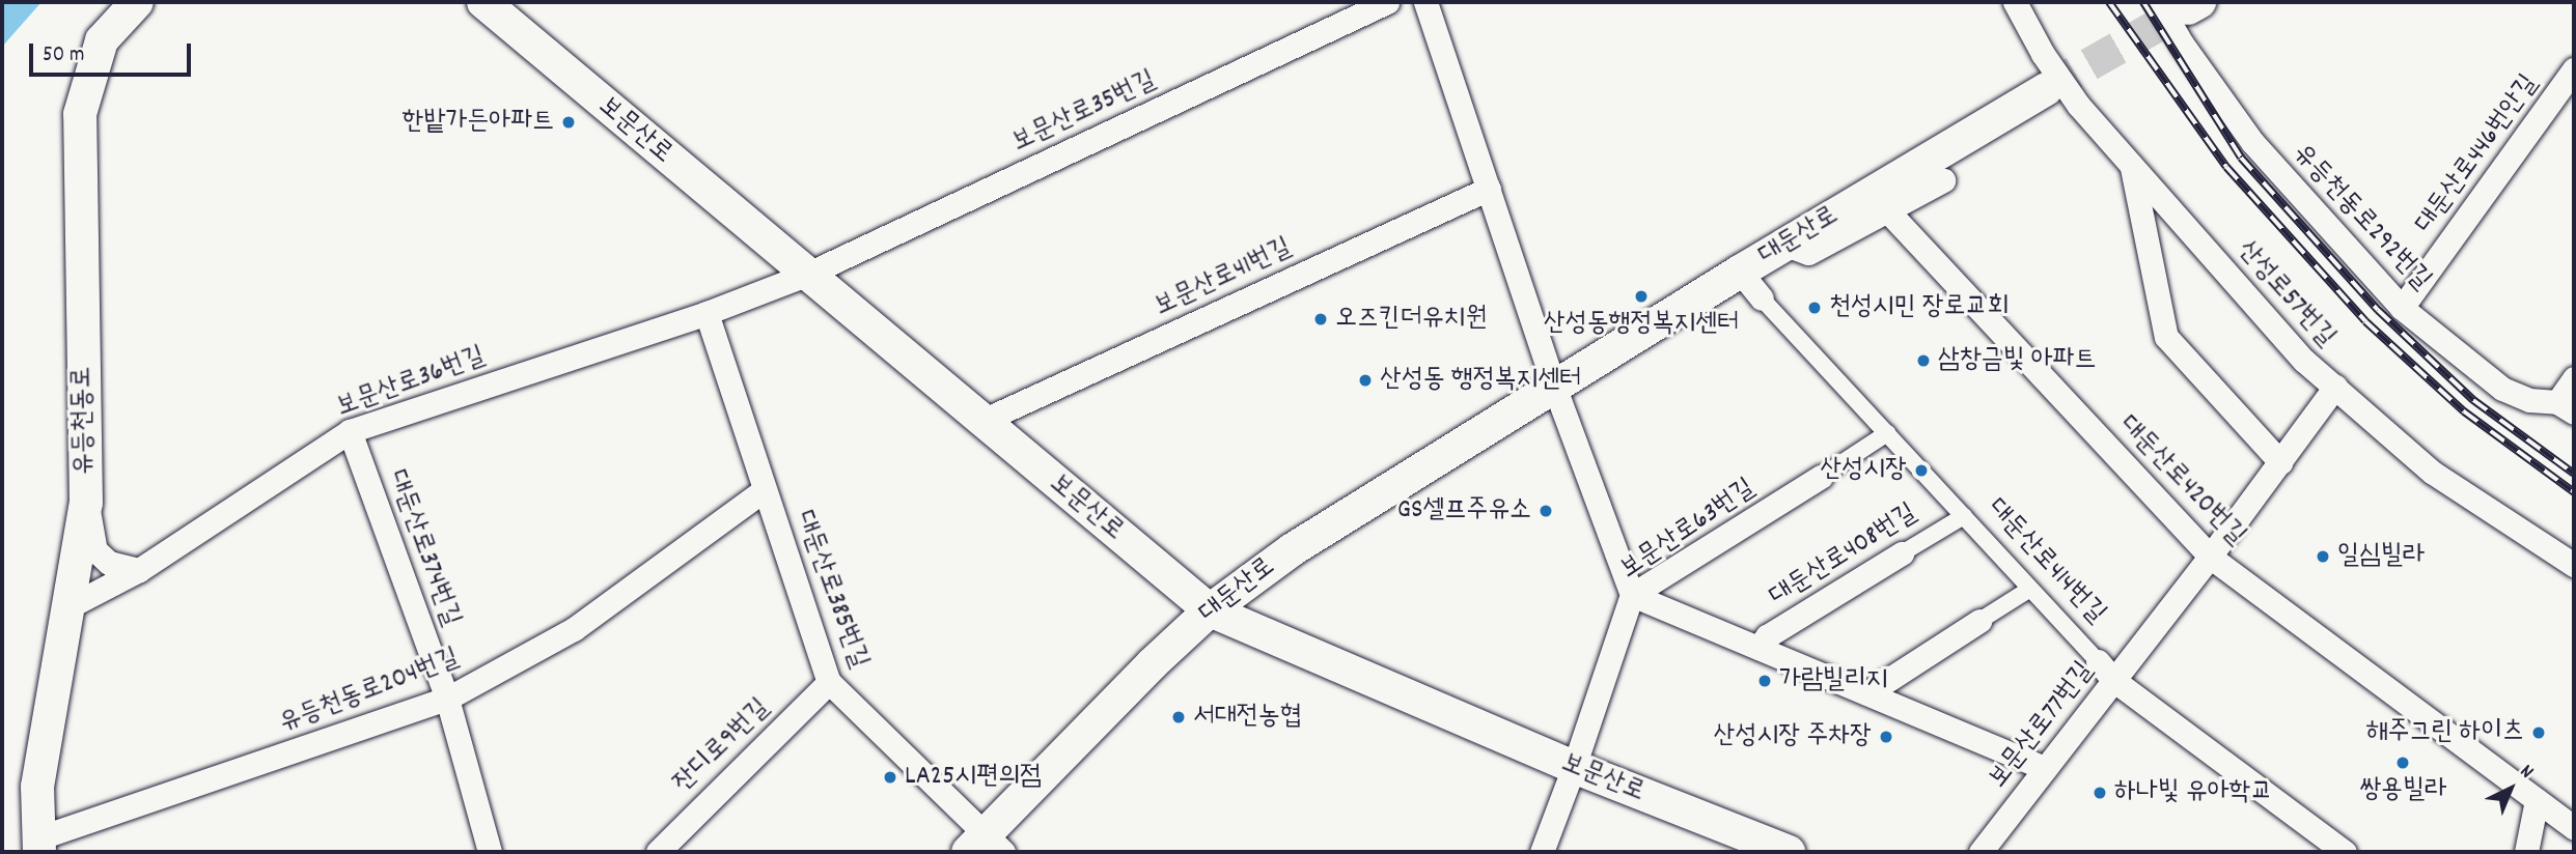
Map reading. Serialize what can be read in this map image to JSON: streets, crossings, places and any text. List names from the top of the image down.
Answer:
{
  "streets": {
    "main road": ["보문산로", "대둔산로", "유등천동로"],
    "street": [
      "보문산로35번길",
      "대둔산로446번안길",
      "유등천동로292번길",
      "보문산로41번길",
      "산성로57번길",
      "보문산로36번길",
      "대둔산로420번길",
      "보문산로63번길",
      "대둔산로374번길",
      "대둔산로408번길",
      "대둔산로414번길",
      "대둔산로385번길",
      "유등천동로204번길",
      "보문산로77번길",
      "잔디로9번길"
    ]
  },
  "crossings": [
    ["보문산로35번길", "보문산로"],
    ["보문산로35번길", "보문산로36번길"],
    ["보문산로", "대둔산로"],
    ["보문산로", "보문산로41번길"],
    ["보문산로", "보문산로36번길"],
    ["보문산로", "보문산로63번길"],
    ["대둔산로446번안길", "유등천동로292번길"],
    ["대둔산로", "대둔산로414번길"],
    ["대둔산로", "대둔산로385번길"],
    ["산성로57번길", "보문산로77번길"],
    ["보문산로36번길", "유등천동로"],
    ["보문산로36번길", "대둔산로374번길"],
    ["보문산로36번길", "대둔산로385번길"],
    ["유등천동로", "유등천동로204번길"],
    ["대둔산로420번길", "보문산로77번길"],
    ["보문산로63번길", "대둔산로408번길"],
    ["보문산로63번길", "대둔산로414번길"],
    ["대둔산로374번길", "유등천동로204번길"],
    ["대둔산로408번길", "대둔산로414번길"],
    ["대둔산로408번길", "보문산로77번길"],
    ["대둔산로414번길", "보문산로77번길"],
    ["대둔산로385번길", "유등천동로204번길"],
    ["대둔산로385번길", "잔디로9번길"]
  ],
  "places": [
    "한밭가든아파트",
    "산성동행정복지센터",
    "천성시민 장로교회",
    "오즈킨더유치원",
    "삼창금빛 아파트",
    "산성동 행정복지센터",
    "산성시장",
    "GS셀프주유소",
    "일심빌라",
    "가람빌리지",
    "서대전농협",
    "해주그린 하이츠",
    "산성시장 주차장",
    "쌍용빌라",
    "LA25시편의점",
    "하나빛 유아학교"
  ],
  "scale_bar": "50 m",
  "north": "top right"
}
